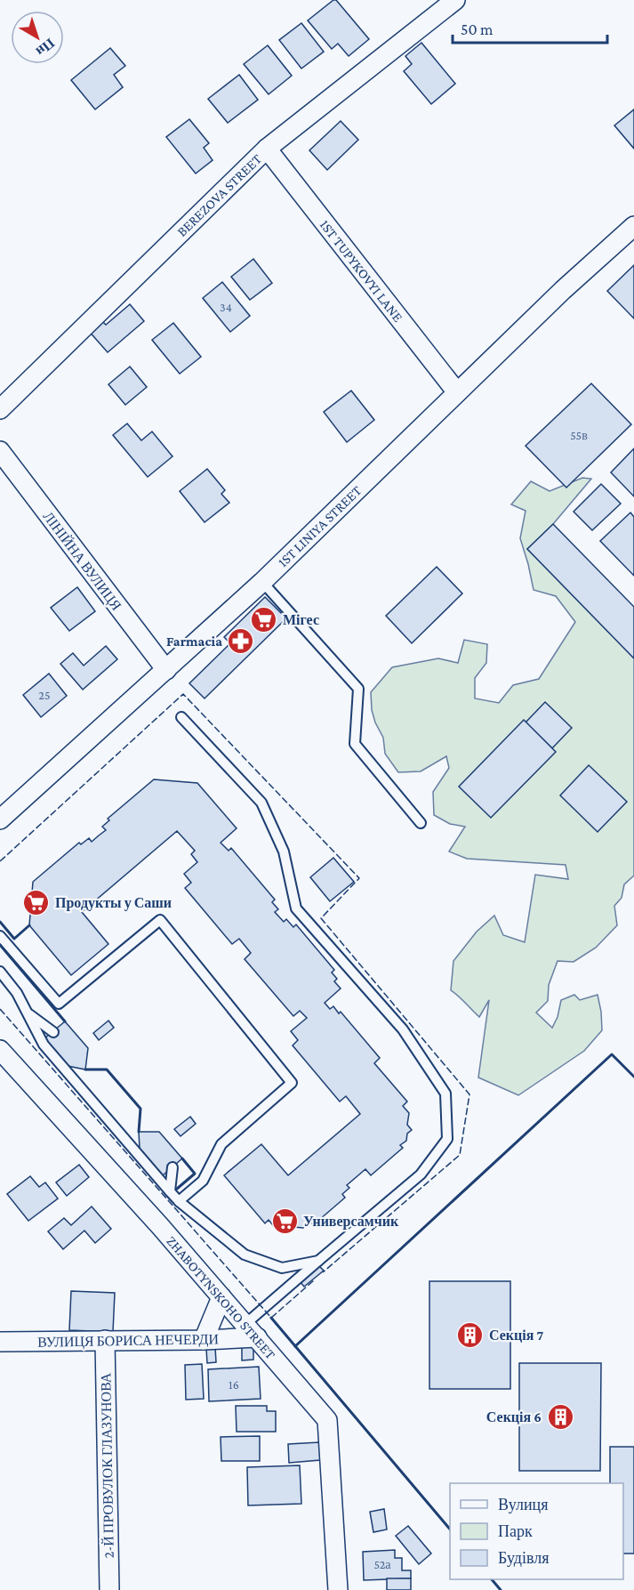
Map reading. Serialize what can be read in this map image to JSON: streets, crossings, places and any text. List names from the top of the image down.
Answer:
{
  "streets": {
    "street": [
      "BEREZOVA STREET",
      "1ST TUPYKOVYI LANE",
      "1ST LINIYA STREET",
      "ЛІНІЙНА ВУЛИЦЯ",
      "ZHABOTYNSKOHO STREET",
      "ВУЛИЦЯ БОРИСА НЕЧЕРДИ",
      "2-Й ПРОВУЛОК ГЛАЗУНОВА"
    ]
  },
  "crossings": [
    ["BEREZOVA STREET", "1ST TUPYKOVYI LANE"],
    ["1ST TUPYKOVYI LANE", "1ST LINIYA STREET"],
    ["1ST LINIYA STREET", "ЛІНІЙНА ВУЛИЦЯ"],
    ["ZHABOTYNSKOHO STREET", "ВУЛИЦЯ БОРИСА НЕЧЕРДИ"],
    ["ВУЛИЦЯ БОРИСА НЕЧЕРДИ", "2-Й ПРОВУЛОК ГЛАЗУНОВА"]
  ],
  "places": {
    "supermarket": ["Мігес", "Продукты у Саши", "Универсамчик"],
    "pharmacy": ["Farmacia"],
    "building": ["Секція 7", "Секція 6"]
  },
  "house_numbers": [
    "34",
    "55в",
    "25",
    "16",
    "52а"
  ],
  "legend": ["Вулиця", "Парк", "Будівля"],
  "scale_bar": "50 m",
  "north": "bottom right"
}
